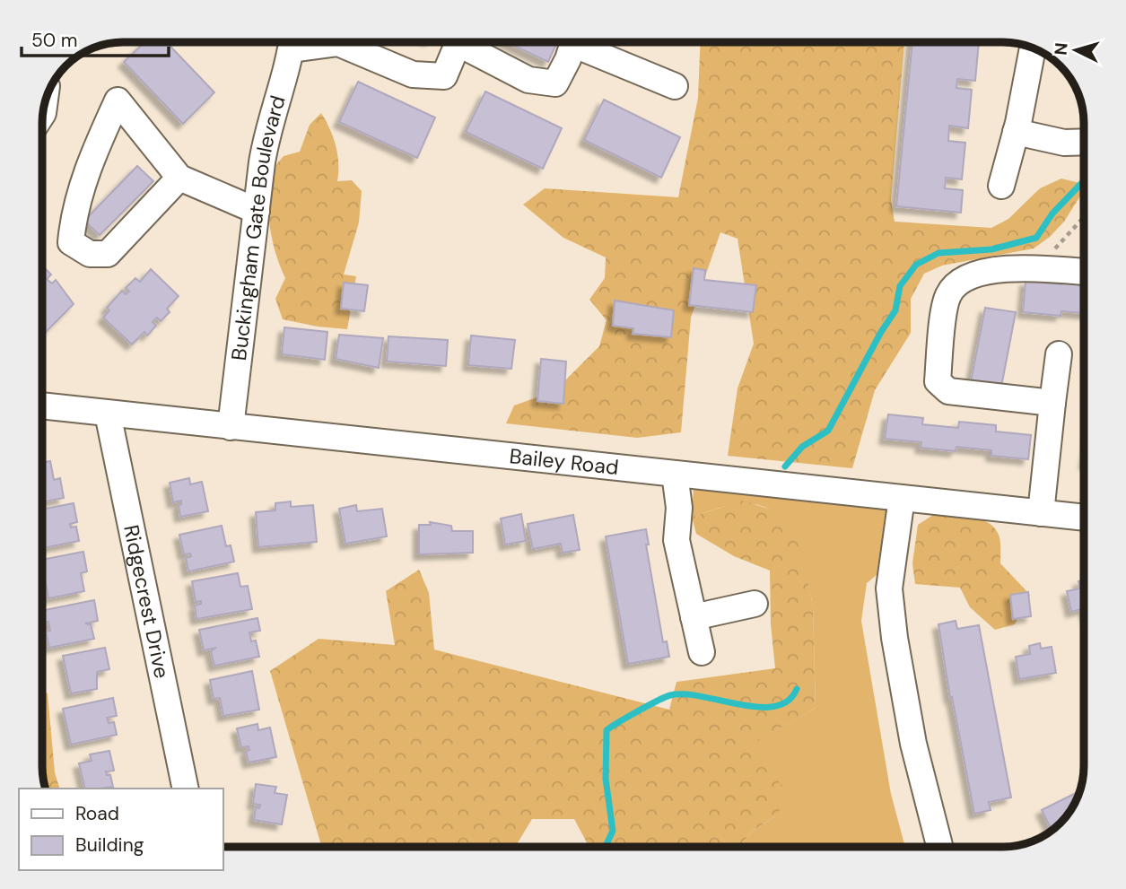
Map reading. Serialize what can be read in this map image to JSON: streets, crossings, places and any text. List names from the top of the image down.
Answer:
{
  "streets": {
    "street": ["Buckingham Gate Boulevard", "Bailey Road", "Ridgecrest Drive"]
  },
  "crossings": [
    ["Buckingham Gate Boulevard", "Bailey Road"],
    ["Bailey Road", "Ridgecrest Drive"]
  ],
  "legend": ["Road", "Building"],
  "scale_bar": "50 m",
  "north": "left"
}
